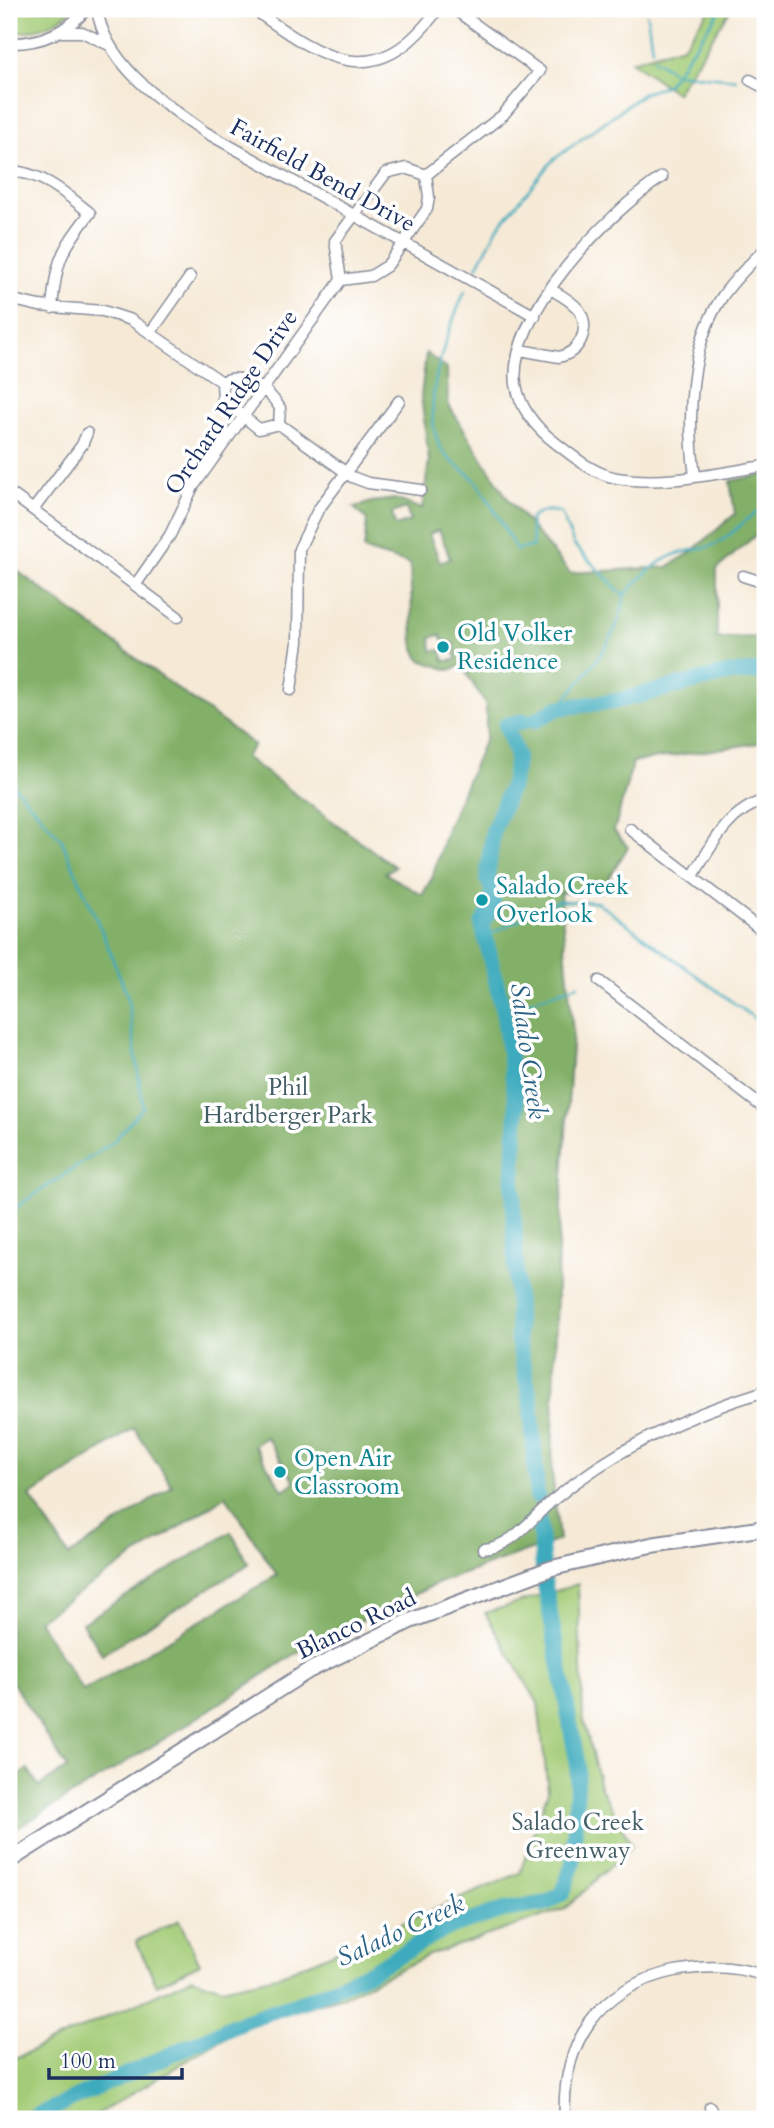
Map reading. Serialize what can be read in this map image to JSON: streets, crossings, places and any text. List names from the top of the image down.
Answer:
{
  "streets": {
    "main road": ["Blanco Road"],
    "street": ["Fairfield Bend Drive", "Orchard Ridge Drive"]
  },
  "water": ["Salado Creek"],
  "parks": ["Phil Hardberger Park", "Salado Creek Greenway"],
  "places": ["Old Volker Residence", "Salado Creek Overlook", "Open Air Classroom"],
  "scale_bar": "100 m"
}
